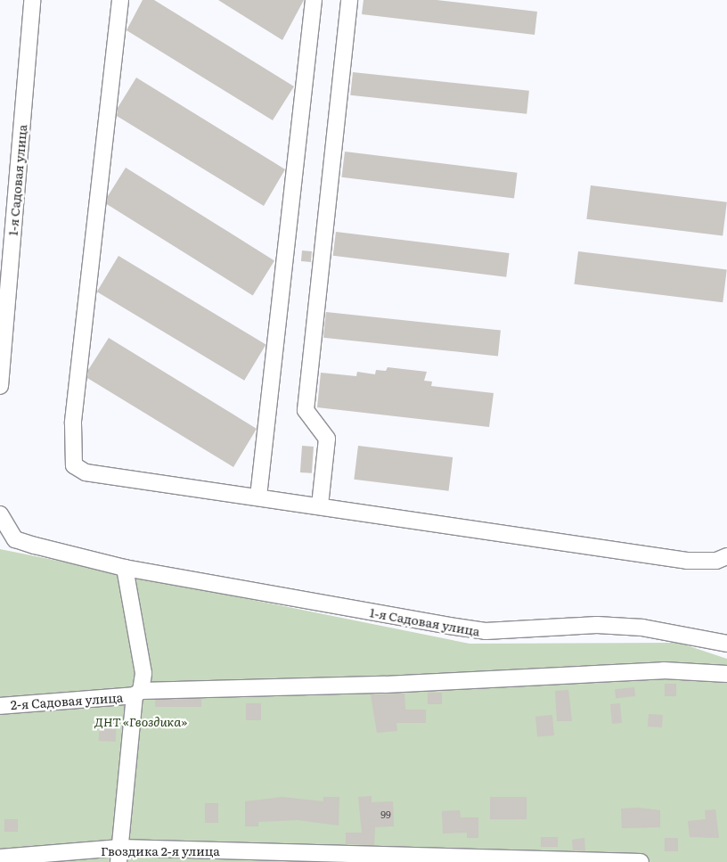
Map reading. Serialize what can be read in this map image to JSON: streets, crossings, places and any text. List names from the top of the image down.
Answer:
{
  "streets": {
    "street": ["1-я Садовая улица", "2-я Садовая улица", "Гвоздика 2-я улица"]
  },
  "parks": ["ДНТ «Гвоздика»"],
  "house_numbers": ["99"]
}
